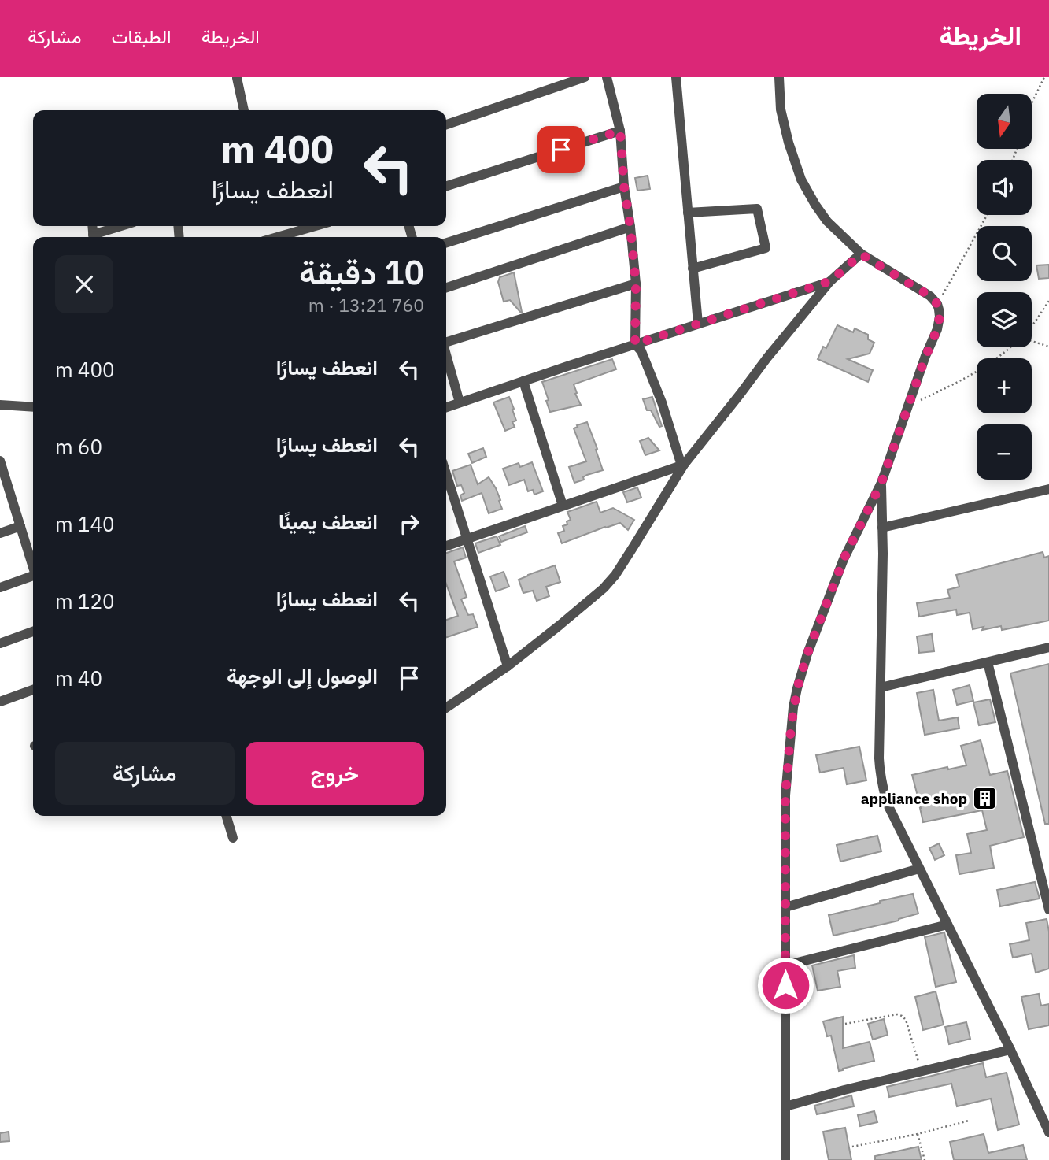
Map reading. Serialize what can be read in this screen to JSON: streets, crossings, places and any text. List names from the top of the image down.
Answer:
{
  "places": {
    "building": ["appliance shop"]
  },
  "north": "bottom",
  "page": {
    "header": "الخريطة",
    "nav": ["الخريطة", "الطبقات", "مشاركة"],
    "map_buttons": ["+", "−"],
    "turn": ["400 m", "انعطف يسارًا"],
    "heading": ["10 دقيقة", "760 m · 13:21"],
    "list": [
      {
        "name": "انعطف يسارًا",
        "value": "400 m"
      },
      {
        "name": "انعطف يسارًا",
        "value": "60 m"
      },
      {
        "name": "انعطف يمينًا",
        "value": "140 m"
      },
      {
        "name": "انعطف يسارًا",
        "value": "120 m"
      },
      {
        "name": "الوصول إلى الوجهة",
        "value": "40 m"
      }
    ],
    "buttons": ["خروج", "مشاركة"]
  }
}
